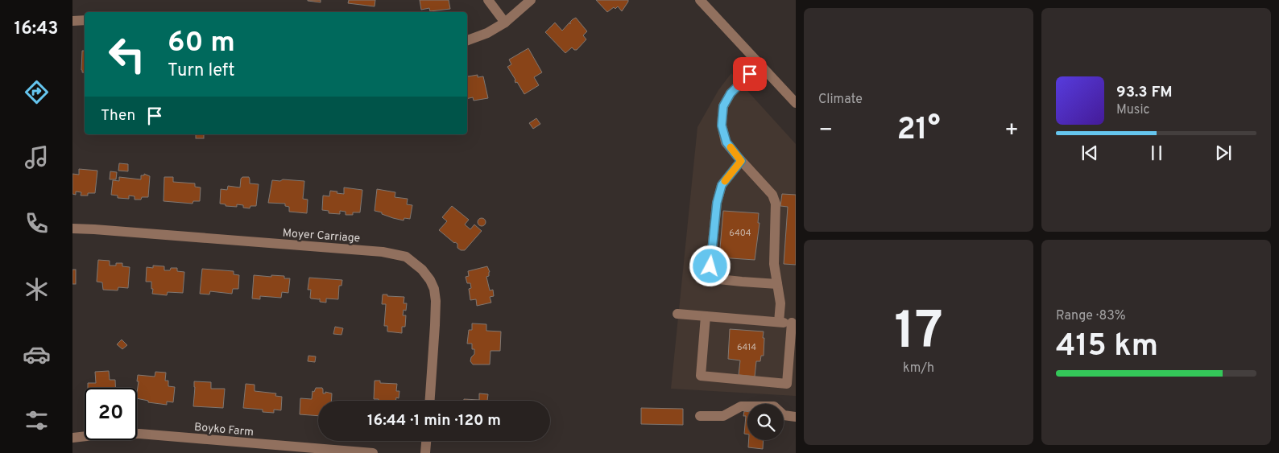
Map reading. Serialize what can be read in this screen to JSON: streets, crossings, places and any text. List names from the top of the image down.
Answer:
{
  "streets": {
    "street": ["Moyer Carriage", "Boyko Farm"]
  },
  "house_numbers": ["6404", "6414"],
  "page": {
    "tabs": "16:43",
    "tile": [
      "Climate",
      ["17", "km/h"],
      ["Range · 83%", "415 km"]
    ],
    "turn": ["60 m", "Turn left"],
    "song": ["93.3 FM", "Music"],
    "then": "Then",
    "heat": ["−", "21°", "+"],
    "limit": "20",
    "trip": "16:44 · 1 min · 120 m"
  }
}
